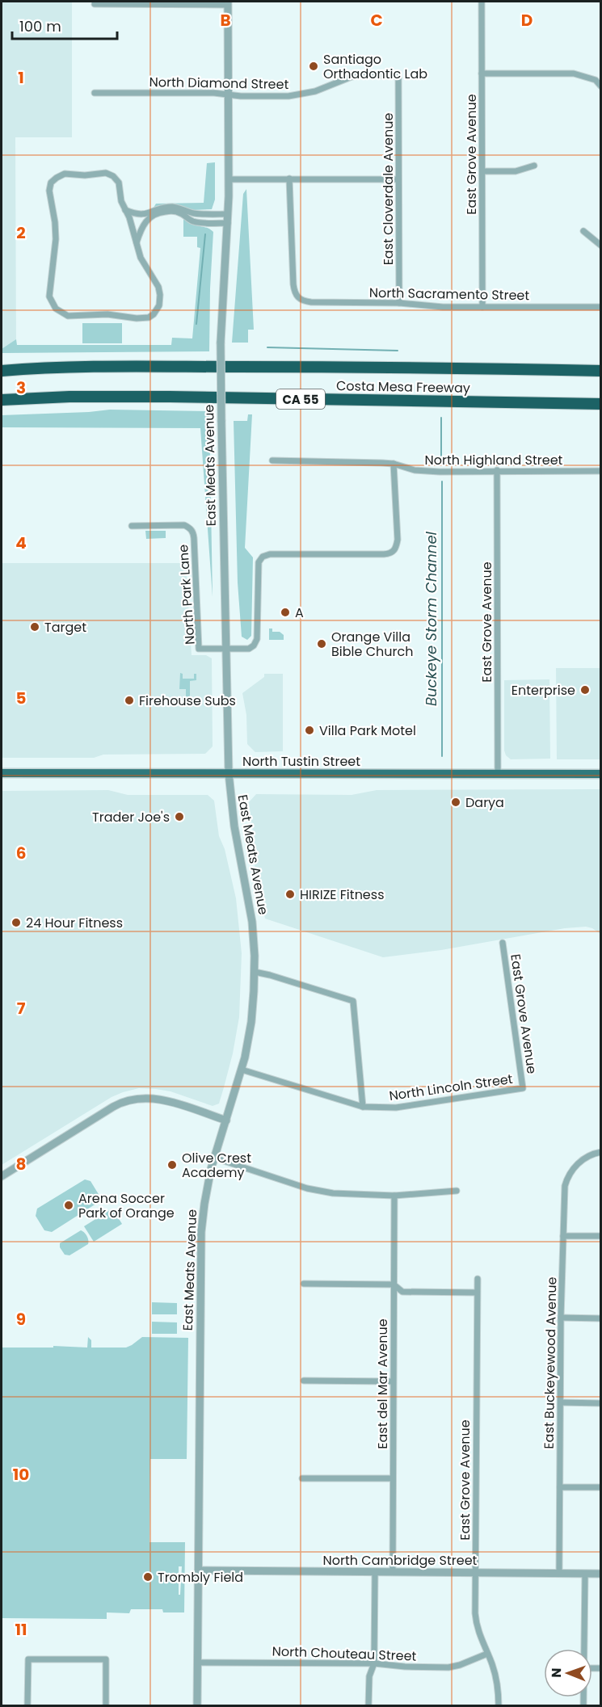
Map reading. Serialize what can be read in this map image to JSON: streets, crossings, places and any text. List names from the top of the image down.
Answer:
{
  "streets": {
    "highway": ["Costa Mesa Freeway", "CA 55"],
    "main road": ["North Tustin Street"],
    "street": [
      "North Diamond Street",
      "East Grove Avenue",
      "East Cloverdale Avenue",
      "North Sacramento Street",
      "North Highland Street",
      "East Meats Avenue",
      "North Park Lane",
      "North Lincoln Street",
      "East Buckeyewood Avenue",
      "East del Mar Avenue",
      "North Cambridge Street",
      "North Chouteau Street"
    ]
  },
  "crossings": [
    ["North Diamond Street", "East Cloverdale Avenue"],
    ["North Diamond Street", "East Meats Avenue"],
    ["East Grove Avenue", "North Sacramento Street"],
    ["East Grove Avenue", "North Highland Street"],
    ["East Grove Avenue", "North Tustin Street"],
    ["East Grove Avenue", "North Lincoln Street"],
    ["East Grove Avenue", "North Cambridge Street"],
    ["East Grove Avenue", "North Chouteau Street"],
    ["East Cloverdale Avenue", "North Sacramento Street"],
    ["North Highland Street", "North Park Lane"],
    ["East Meats Avenue", "North Park Lane"],
    ["East Meats Avenue", "North Tustin Street"],
    ["East Meats Avenue", "North Lincoln Street"],
    ["East Meats Avenue", "North Cambridge Street"],
    ["East Meats Avenue", "North Chouteau Street"],
    ["East Buckeyewood Avenue", "North Cambridge Street"],
    ["East del Mar Avenue", "North Cambridge Street"]
  ],
  "water": ["Buckeye Storm Channel"],
  "places": [
    "Santiago Orthadontic Lab",
    "A",
    "Target",
    "Orange Villa Bible Church",
    "Enterprise",
    "Firehouse Subs",
    "Villa Park Motel",
    "Darya",
    "Trader Joe's",
    "HIRIZE Fitness",
    "24 Hour Fitness",
    "Olive Crest Academy",
    "Arena Soccer Park of Orange",
    "Trombly Field"
  ],
  "scale_bar": "100 m",
  "north": "left",
  "grid": {
    "columns": ["B", "C", "D"],
    "rows": [
      "1",
      "2",
      "3",
      "4",
      "5",
      "6",
      "7",
      "8",
      "9",
      "10",
      "11"
    ]
  }
}
